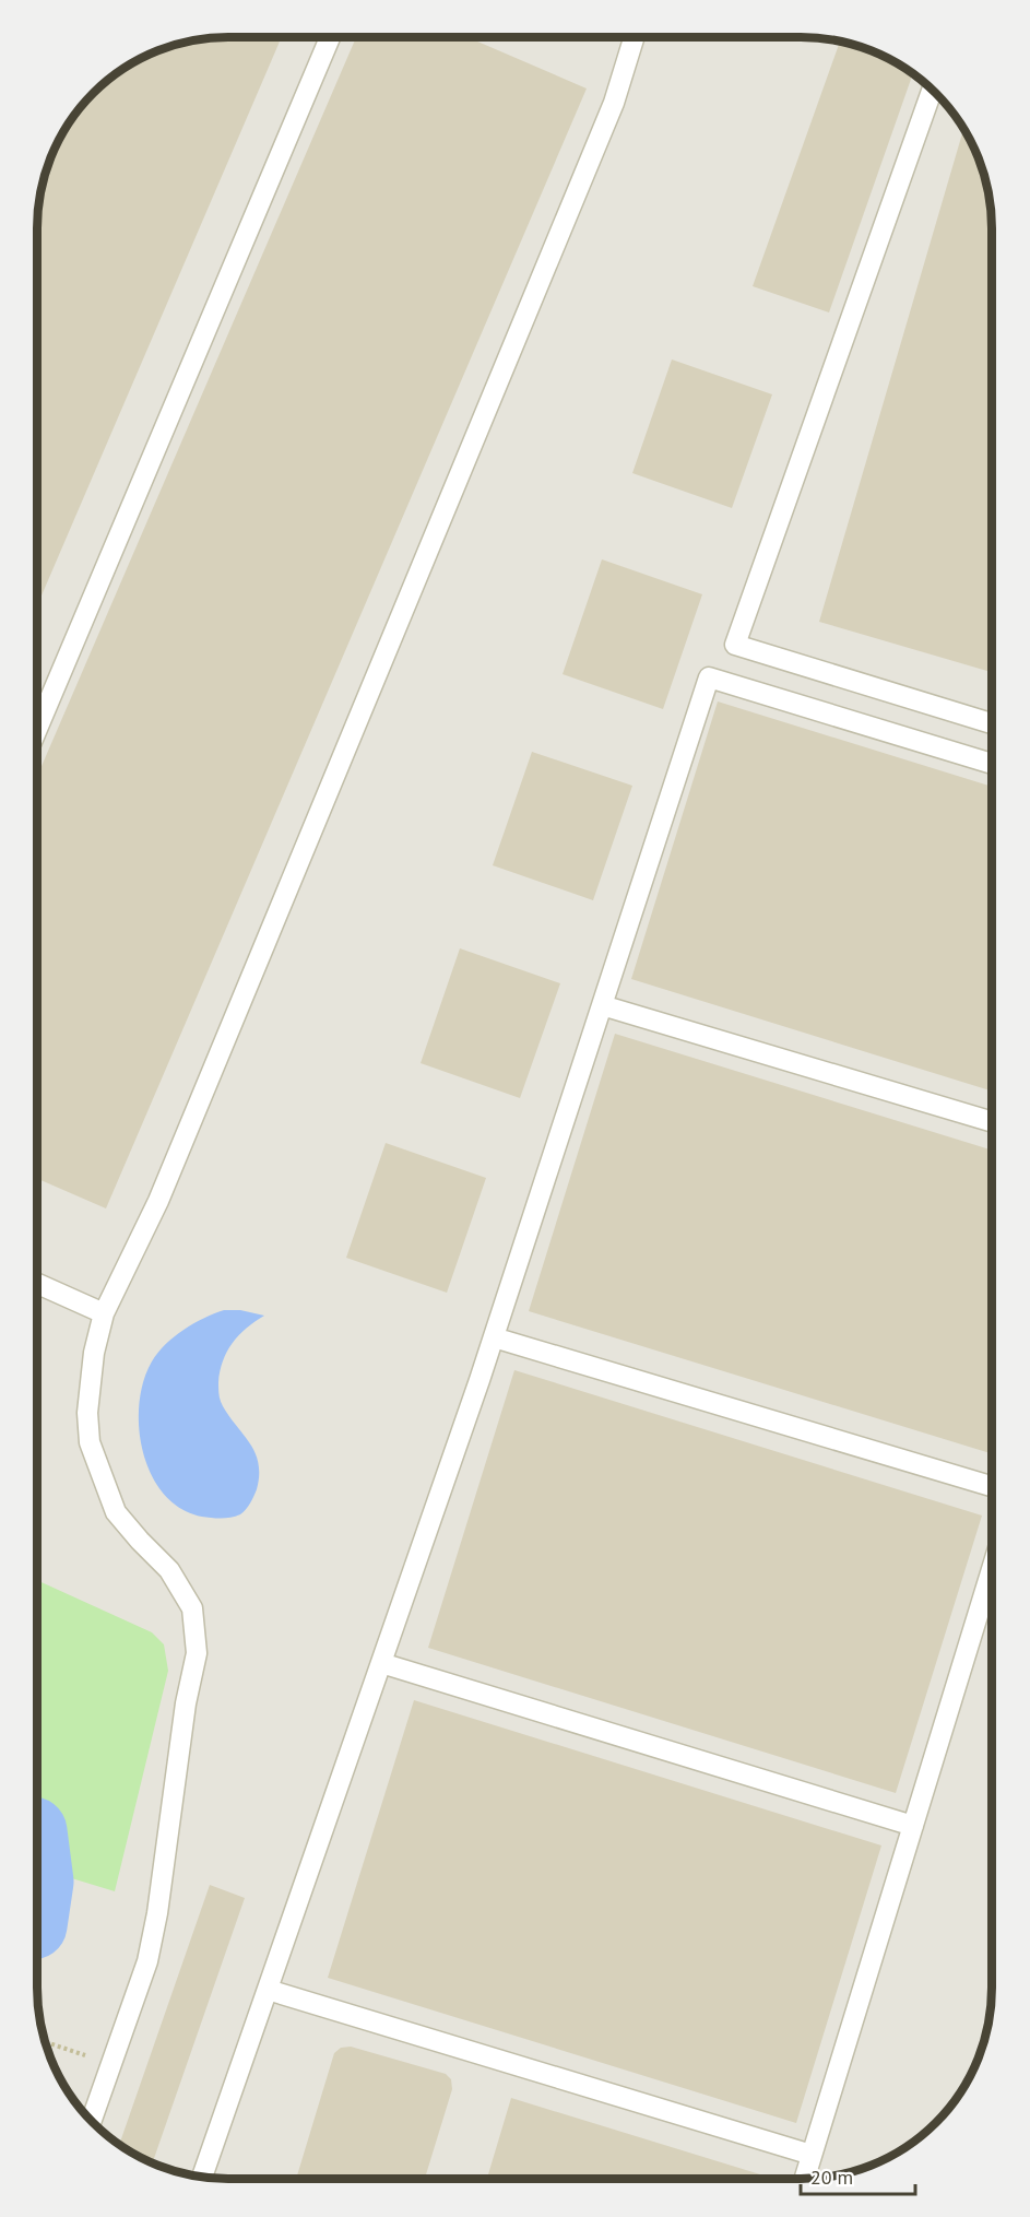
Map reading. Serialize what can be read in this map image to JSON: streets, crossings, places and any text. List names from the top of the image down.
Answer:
{
  "scale_bar": "20 m"
}
